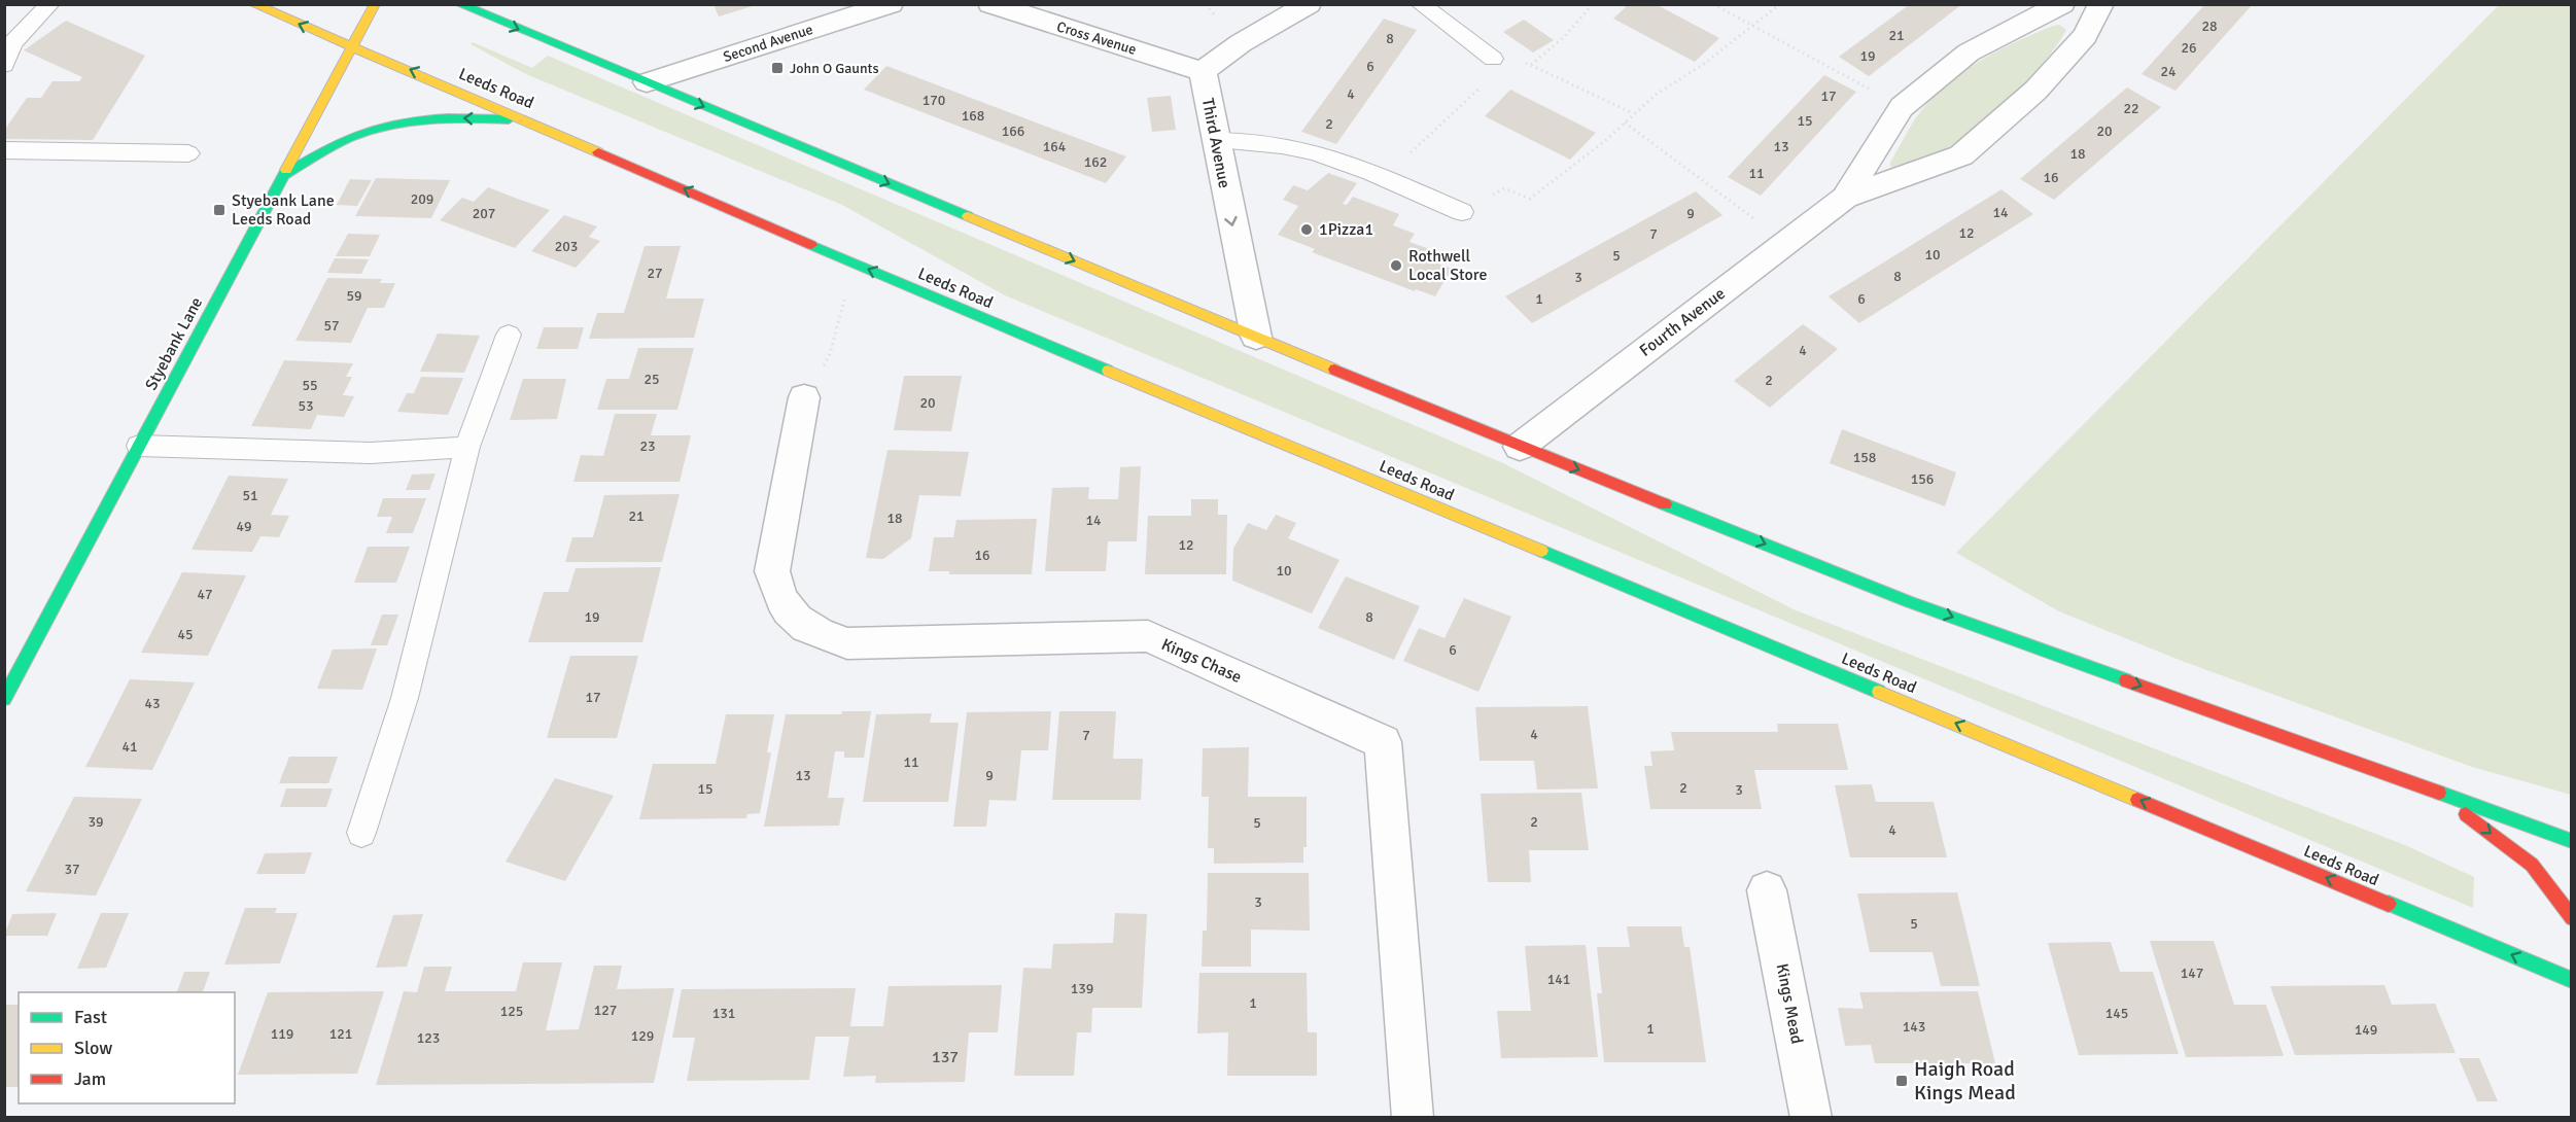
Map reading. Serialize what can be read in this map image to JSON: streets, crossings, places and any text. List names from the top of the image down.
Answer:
{
  "streets": {
    "main road": ["Leeds Road", "Styebank Lane"],
    "street": [
      "Cross Avenue",
      "Second Avenue",
      "Third Avenue",
      "Fourth Avenue",
      "Kings Chase",
      "Kings Mead"
    ]
  },
  "crossings": [
    ["Cross Avenue", "Third Avenue"],
    ["Leeds Road", "Styebank Lane"]
  ],
  "one_way": ["Third Avenue"],
  "places": {
    "transit": ["John O Gaunts", "Styebank Lane Leeds Road", "Haigh Road Kings Mead"],
    "other": ["1Pizza1", "Rothwell Local Store"]
  },
  "house_numbers": [
    "28",
    "21",
    "8",
    "26",
    "19",
    "6",
    "24",
    "4",
    "17",
    "170",
    "22",
    "168",
    "15",
    "2",
    "166",
    "20",
    "164",
    "13",
    "18",
    "162",
    "11",
    "16",
    "209",
    "14",
    "207",
    "9",
    "12",
    "7",
    "203",
    "10",
    "5",
    "27",
    "8",
    "3",
    "59",
    "1",
    "6",
    "57",
    "4",
    "25",
    "2",
    "55",
    "20",
    "53",
    "23",
    "158",
    "156",
    "51",
    "21",
    "18",
    "14",
    "49",
    "12",
    "16",
    "10",
    "47",
    "19",
    "8",
    "45",
    "6",
    "17",
    "43",
    "4",
    "7",
    "41",
    "11",
    "13",
    "9",
    "2",
    "15",
    "3",
    "39",
    "2",
    "5",
    "4",
    "37",
    "3",
    "5",
    "147",
    "141",
    "139",
    "1",
    "127",
    "125",
    "131",
    "145",
    "143",
    "1",
    "149",
    "119",
    "121",
    "129",
    "123",
    "137"
  ],
  "legend": ["Fast", "Slow", "Jam"]
}
